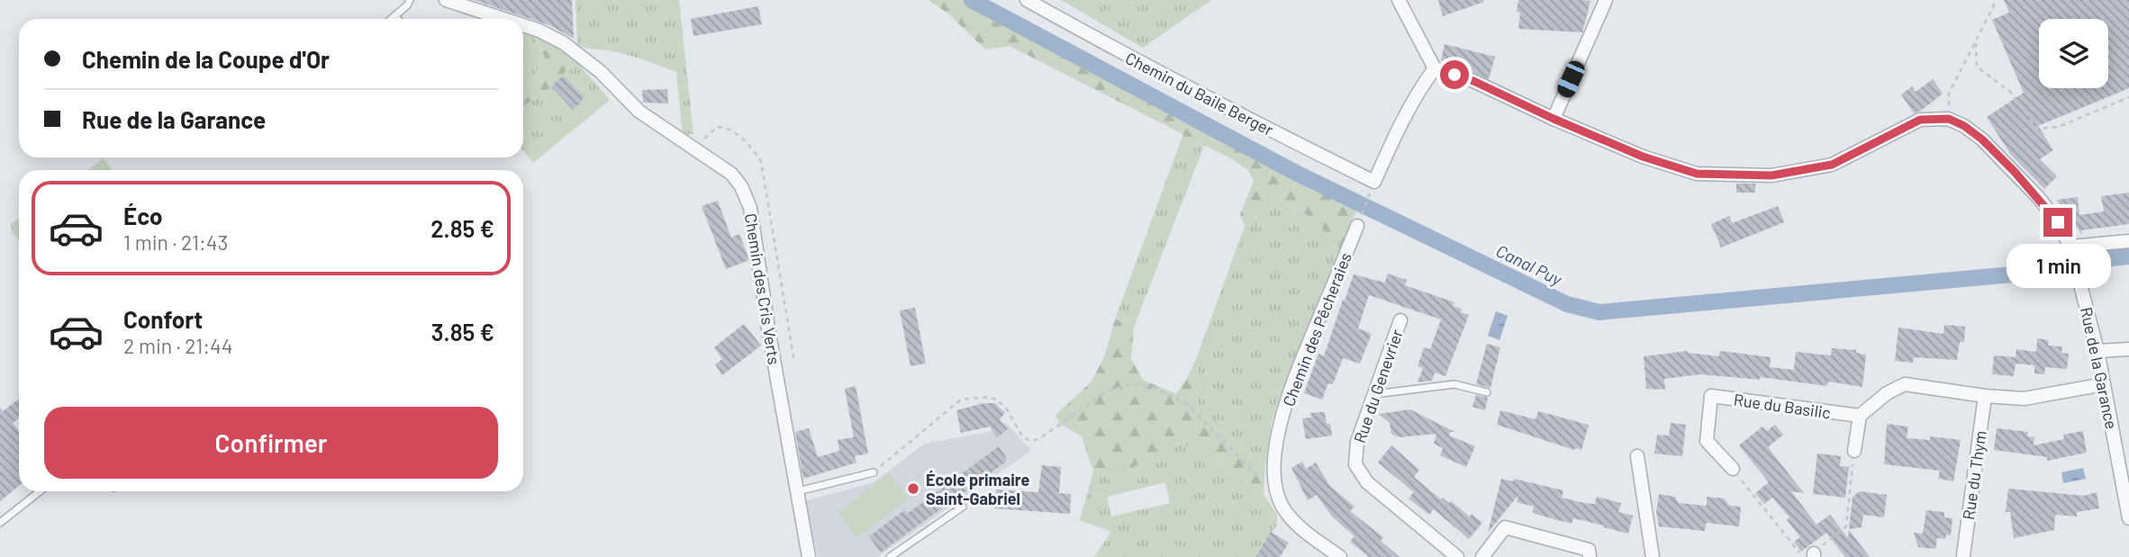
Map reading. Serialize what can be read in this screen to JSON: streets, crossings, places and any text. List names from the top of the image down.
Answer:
{
  "streets": {
    "street": [
      "Chemin du Baile Berger",
      "Chemin des Cris Verts",
      "Chemin des Pêcheraies",
      "Rue de la Garance",
      "Rue du Genevrier",
      "Rue du Basilic",
      "Rue du Thym"
    ]
  },
  "water": ["Canal Puy"],
  "places": ["École primaire Saint-Gabriel"],
  "page": {
    "banner": ["Chemin de la Coupe d'Or", "Rue de la Garance"],
    "list": [
      {
        "name": "Éco",
        "note": "1 min · 21:43",
        "value": "2.85 €"
      },
      {
        "name": "Confort",
        "note": "2 min · 21:44",
        "value": "3.85 €"
      }
    ],
    "bubble": "1 min",
    "buttons": "Confirmer"
  }
}
